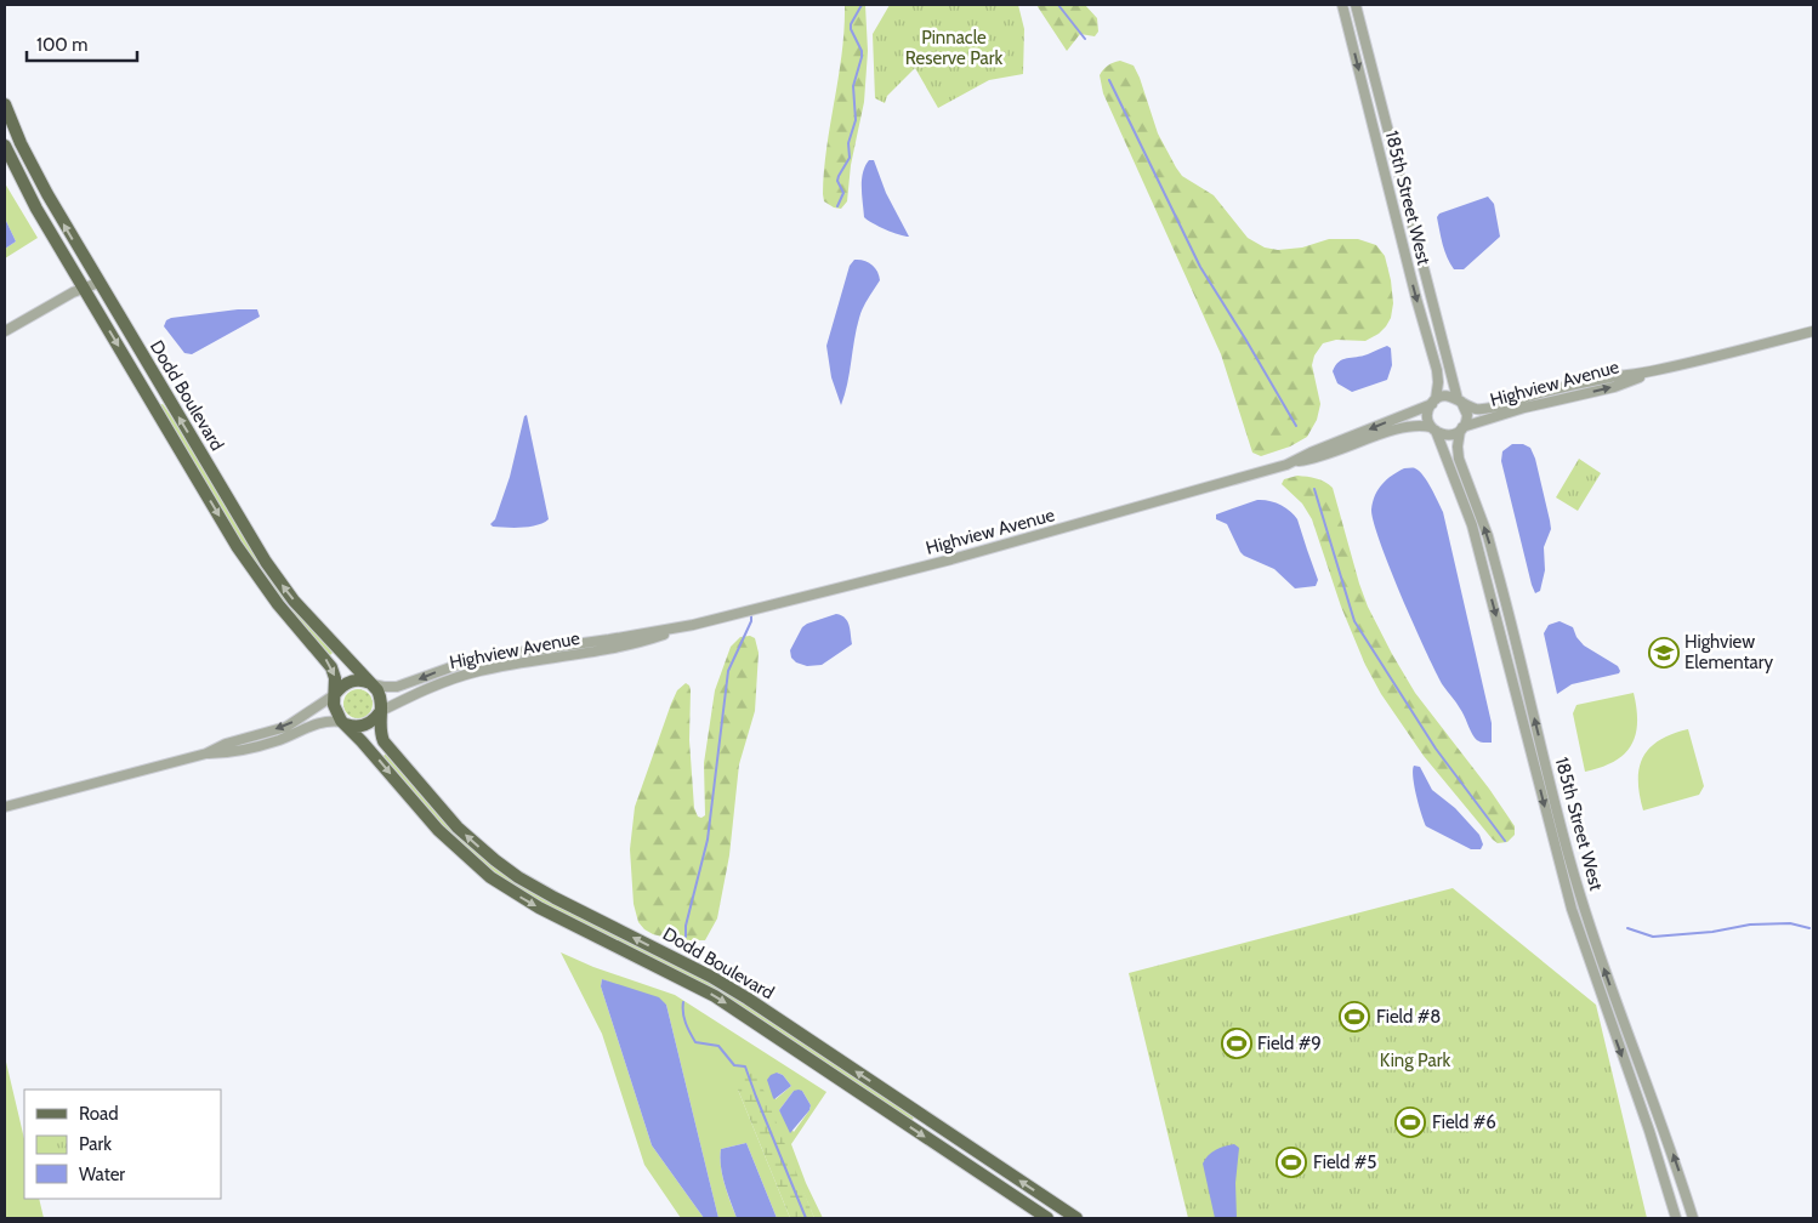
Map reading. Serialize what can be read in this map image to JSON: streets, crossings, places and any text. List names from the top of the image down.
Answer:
{
  "streets": {
    "main road": ["Dodd Boulevard"],
    "street": ["185th Street West", "Highview Avenue"]
  },
  "crossings": [
    ["185th Street West", "Highview Avenue"],
    ["Highview Avenue", "Dodd Boulevard"]
  ],
  "parks": ["Pinnacle Reserve Park", "King Park"],
  "places": {
    "school or university": ["Highview Elementary"],
    "sports": [
      "Field #8",
      "Field #9",
      "Field #6",
      "Field #5"
    ]
  },
  "legend": ["Road", "Park", "Water"],
  "scale_bar": "100 m"
}
